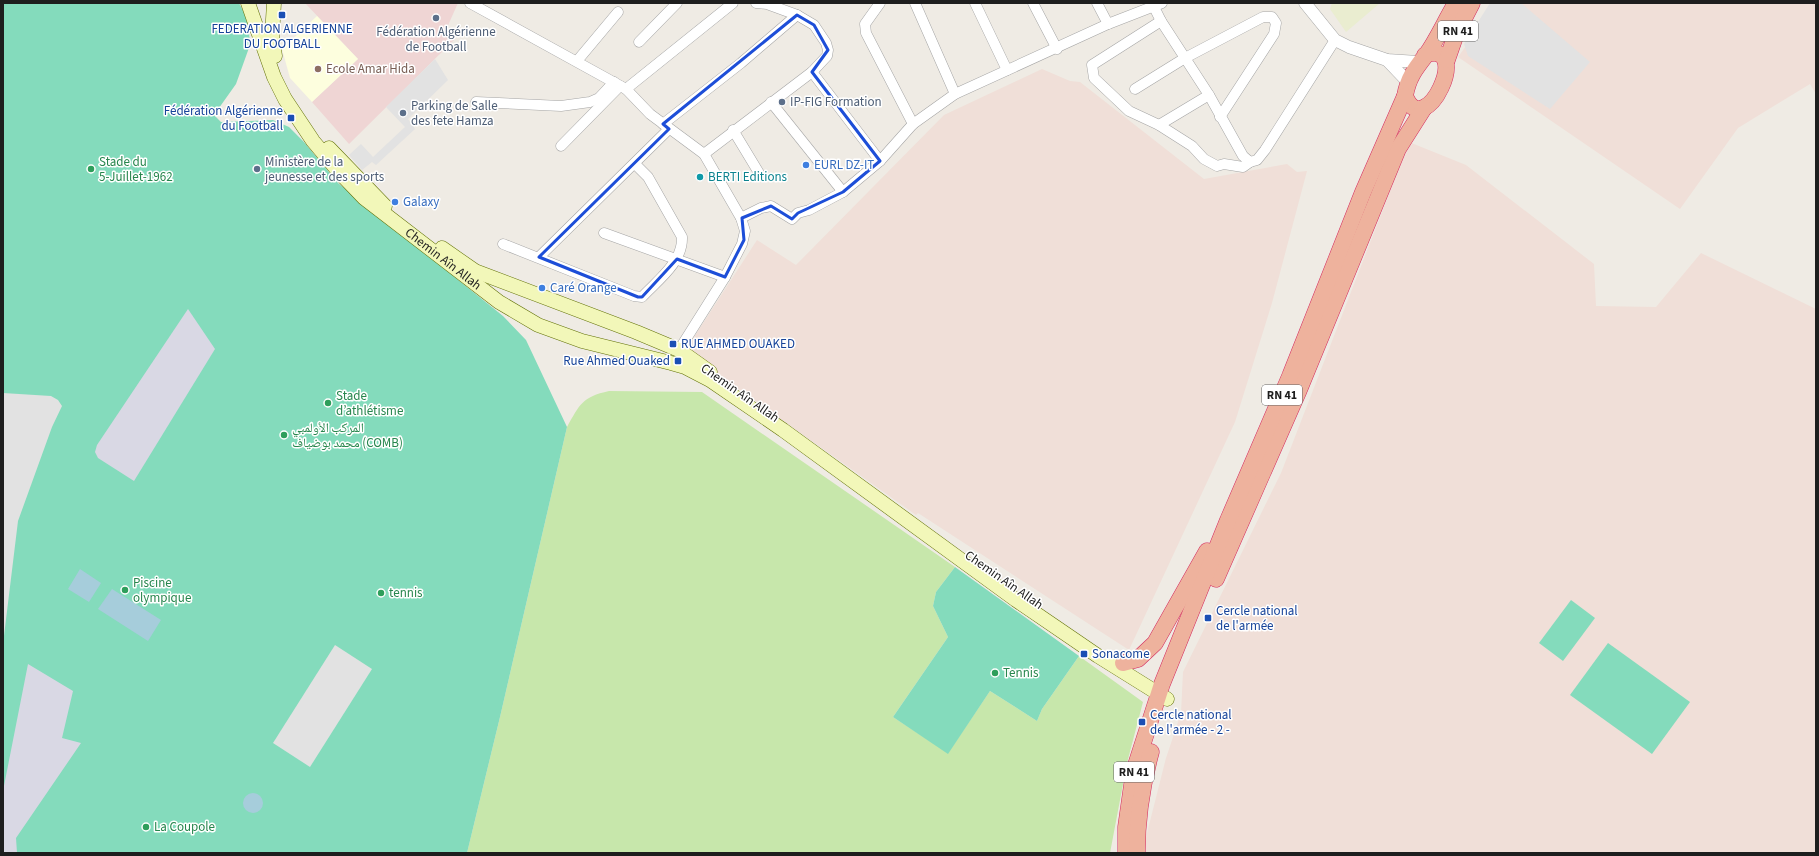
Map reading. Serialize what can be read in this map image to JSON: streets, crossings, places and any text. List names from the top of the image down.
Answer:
{
  "streets": {
    "highway": ["RN 41"],
    "main road": ["Chemin Aîn Allah"]
  },
  "crossings": [
    ["RN 41", "Chemin Aîn Allah"]
  ],
  "places": {
    "transit": [
      "FEDERATION ALGERIENNE DU FOOTBALL",
      "Fédération Algérienne du Football",
      "RUE AHMED OUAKED",
      "Rue Ahmed Ouaked",
      "Cercle national de l'armée",
      "Sonacome",
      "Cercle national de l'armée - 2 -"
    ],
    "other": [
      "Fédération Algérienne de Football",
      "Ecole Amar Hida",
      "IP-FIG Formation",
      "Parking de Salle des fete Hamza",
      "EURL DZ-IT",
      "Stade du 5-Juillet-1962",
      "Ministère de la jeunesse et des sports",
      "BERTI Editions",
      "Galaxy",
      "Caré Orange",
      "Stade d’athlétisme",
      "المركب الأولمبي محمد بوضياف (COMB)",
      "Piscine olympique",
      "tennis",
      "Tennis",
      "La Coupole"
    ]
  }
}
